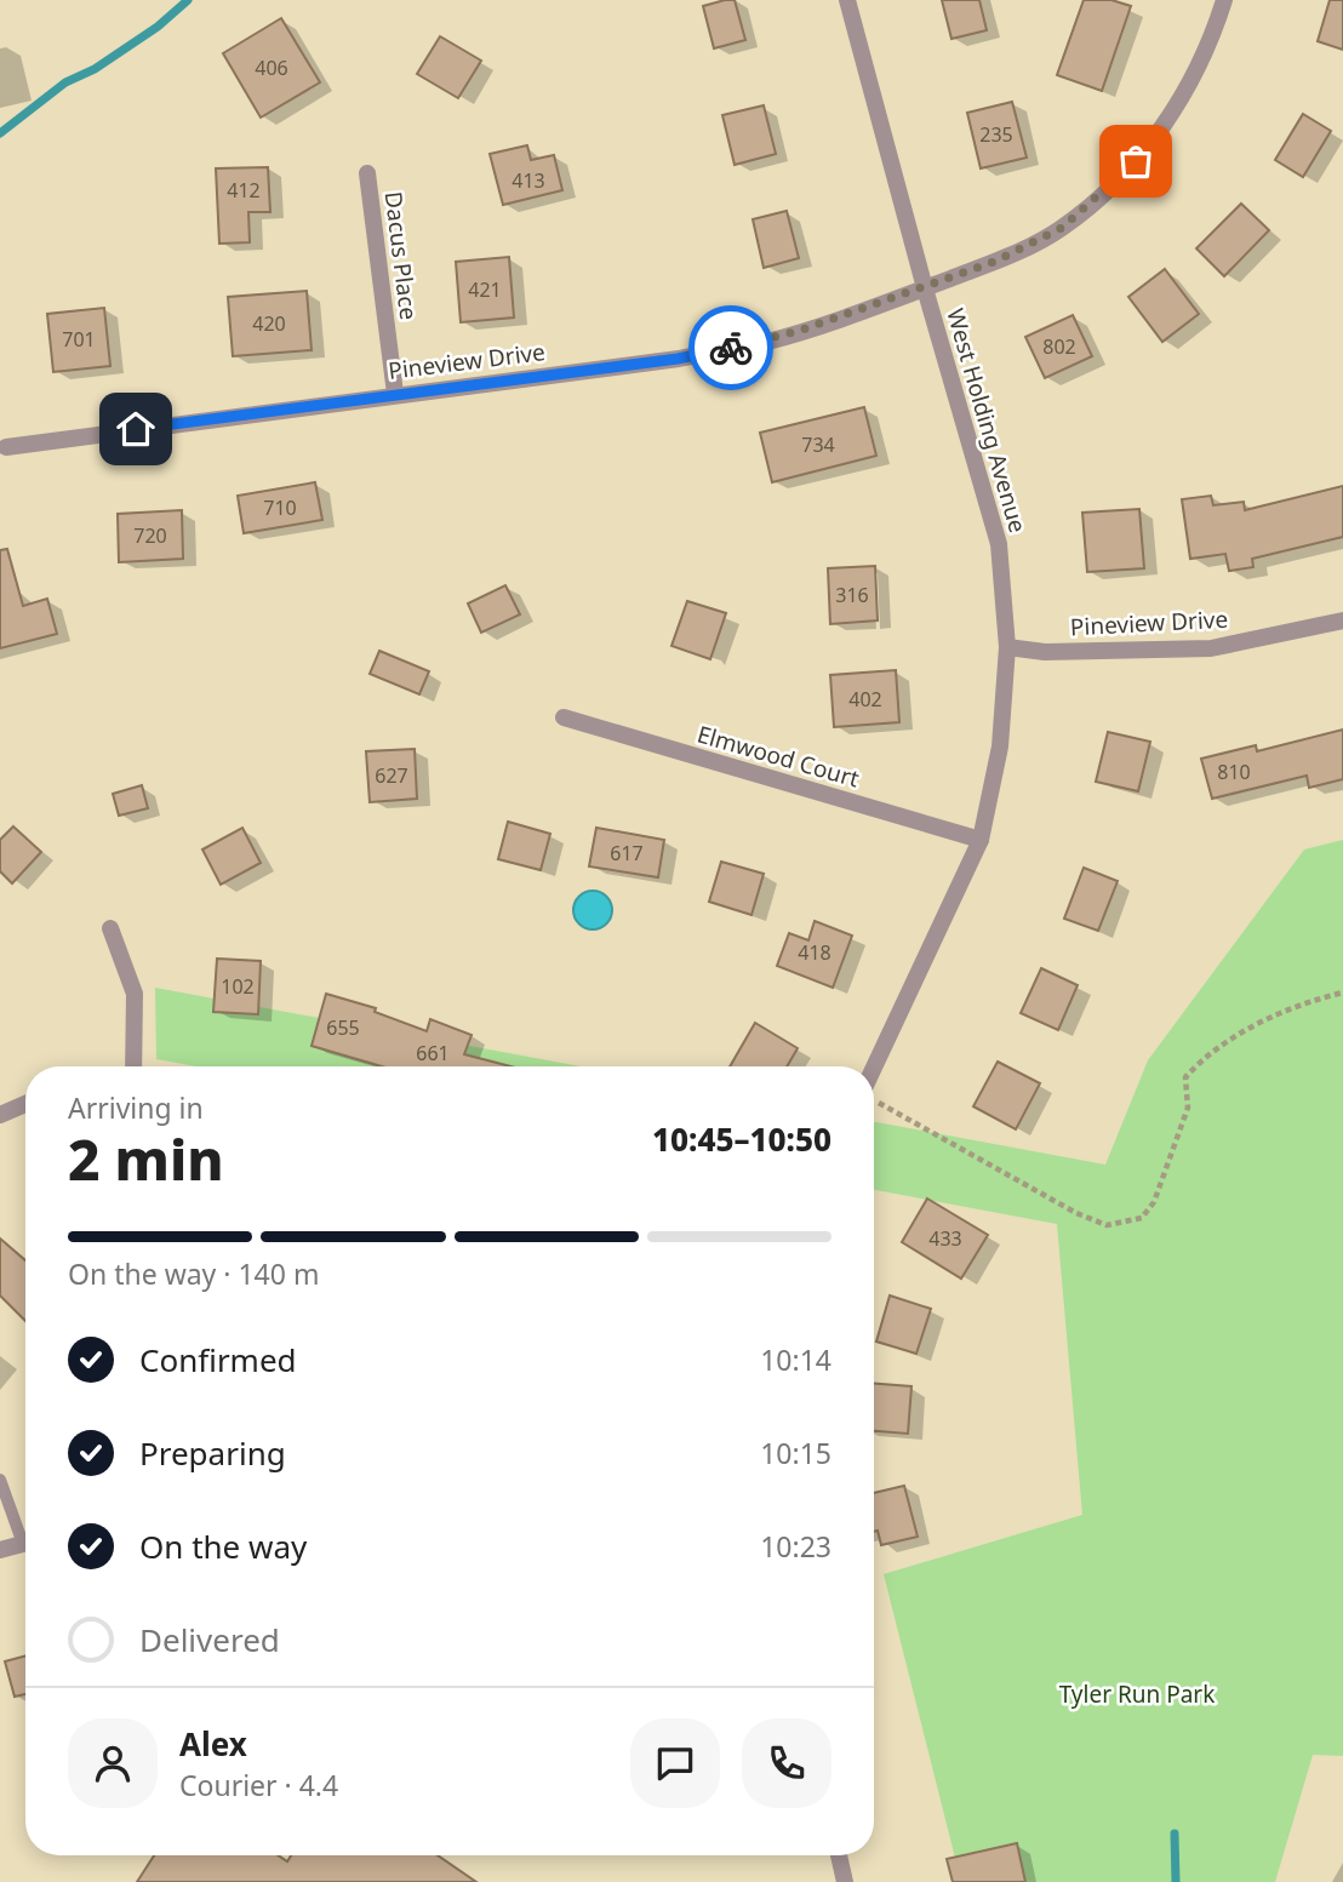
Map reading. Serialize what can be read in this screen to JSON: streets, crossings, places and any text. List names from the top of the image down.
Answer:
{
  "streets": {
    "street": [
      "Dacus Place",
      "Pineview Drive",
      "West Holding Avenue",
      "Elmwood Court"
    ]
  },
  "crossings": [
    ["Dacus Place", "Pineview Drive"],
    ["Pineview Drive", "West Holding Avenue"],
    ["West Holding Avenue", "Elmwood Court"]
  ],
  "parks": ["Tyler Run Park"],
  "house_numbers": [
    "406",
    "235",
    "413",
    "412",
    "421",
    "420",
    "701",
    "802",
    "734",
    "710",
    "720",
    "316",
    "402",
    "810",
    "627",
    "617",
    "418",
    "102",
    "655",
    "661",
    "433"
  ],
  "page": {
    "heading": ["2 min", "Arriving in", "10:45–10:50"],
    "panel": ["Alex", "Courier · 4.4"],
    "bar": "On the way · 140 m",
    "list": [
      ["Confirmed", "10:14"],
      ["Preparing", "10:15"],
      ["On the way", "10:23"],
      "Delivered"
    ]
  }
}
